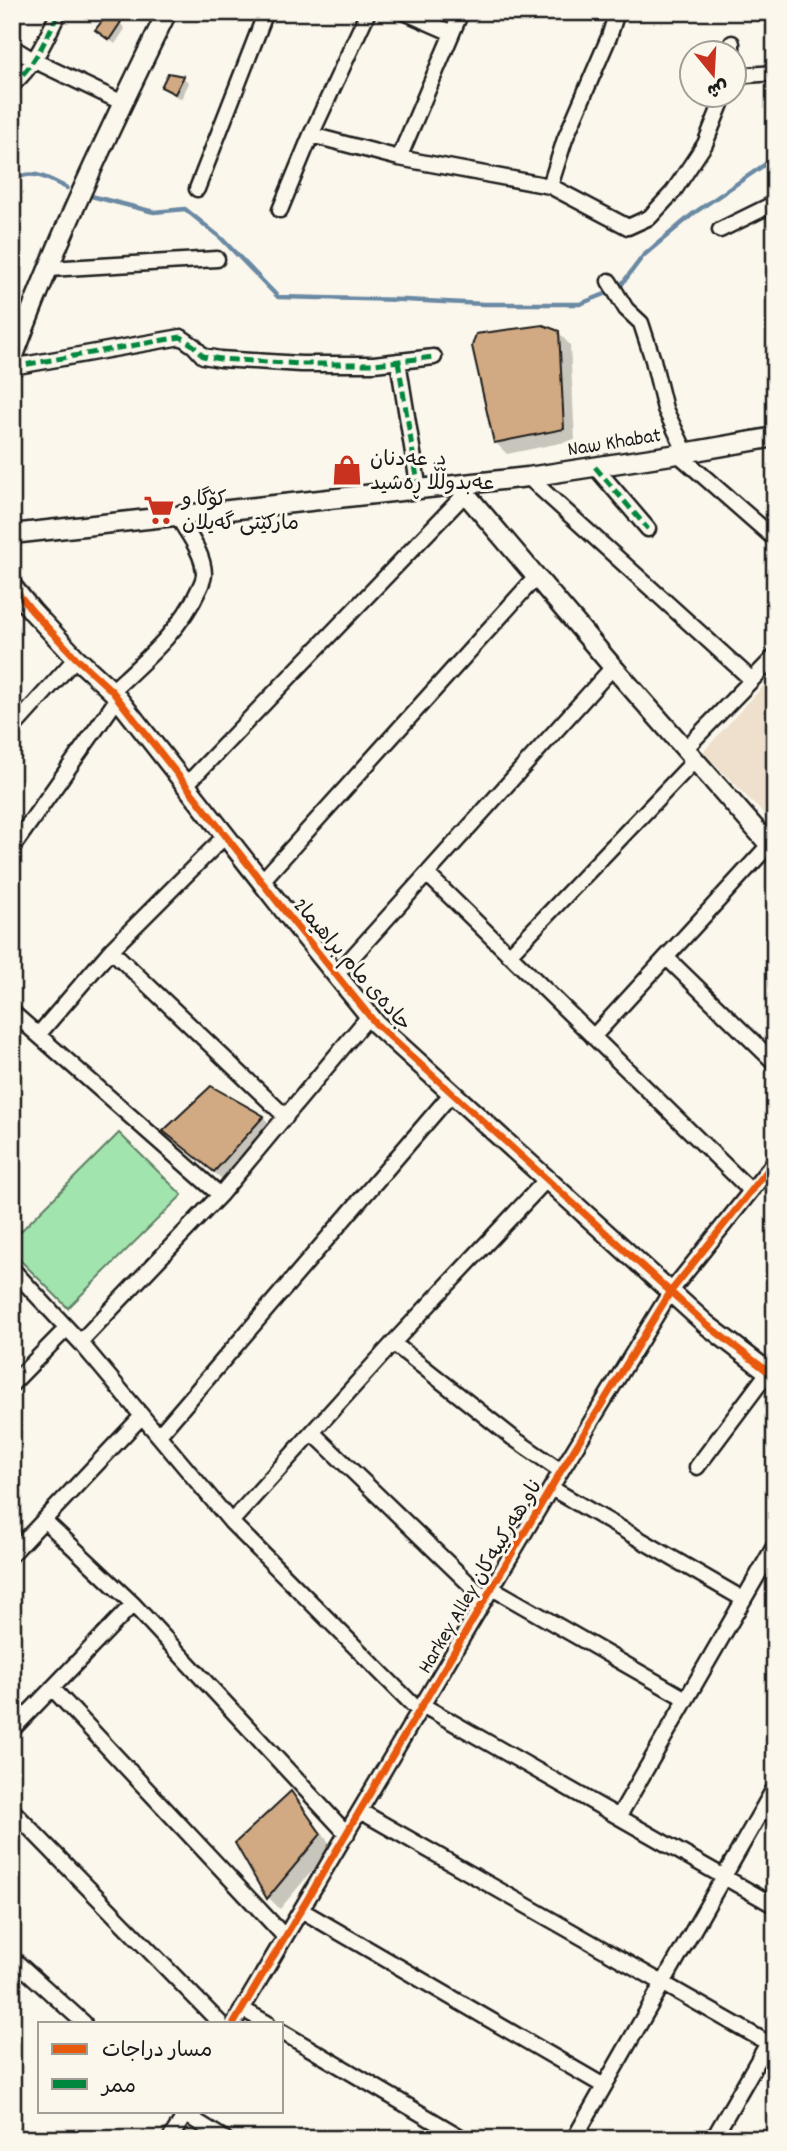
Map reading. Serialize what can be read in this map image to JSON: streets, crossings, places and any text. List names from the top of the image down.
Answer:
{
  "streets": {
    "street": ["Naw Khabat", "جادەی مام براهیما2", "Harkey Alley ناو هەركييەكان"]
  },
  "crossings": [
    ["جادەی مام براهیما2", "Harkey Alley ناو هەركييەكان"]
  ],
  "places": {
    "shop": ["د. عەدنان عەبدوڵڵا ڕەشید"],
    "supermarket": ["کۆگا و مارکێتی گەیلان"]
  },
  "legend": ["مسار دراجات", "ممر"],
  "north": "bottom"
}
